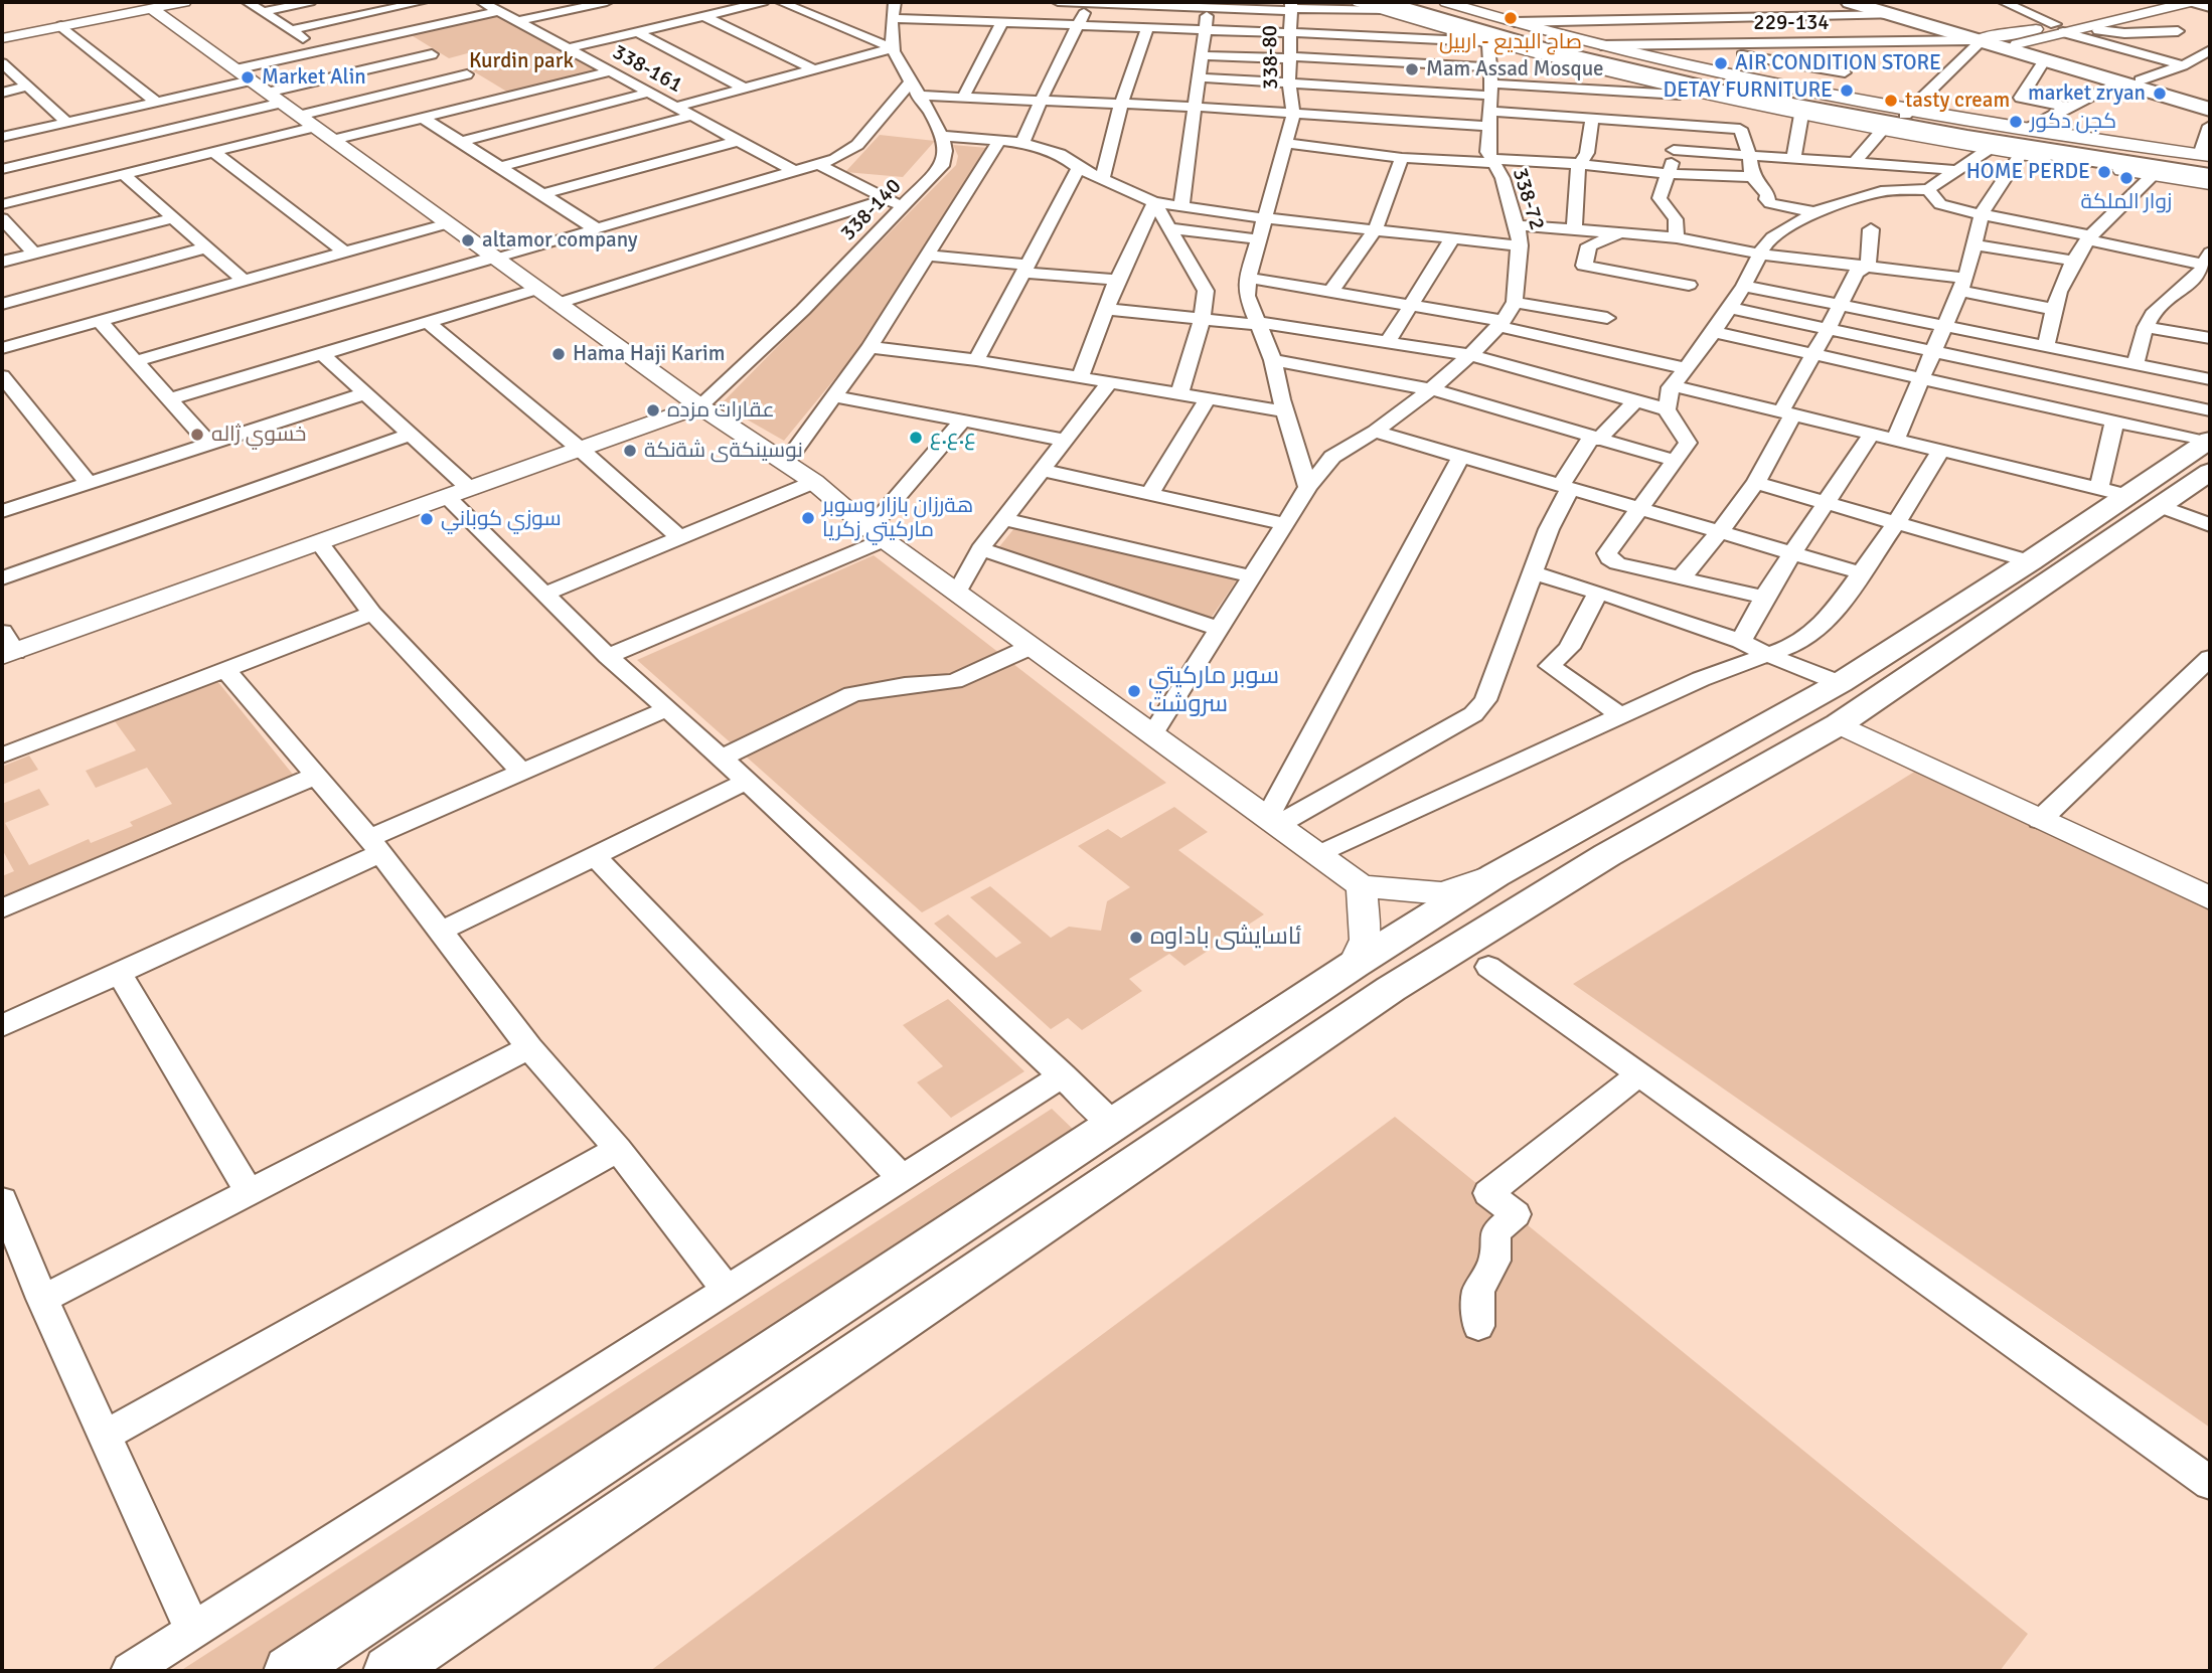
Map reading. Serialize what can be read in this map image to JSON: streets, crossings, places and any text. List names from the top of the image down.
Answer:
{
  "streets": {
    "street": [
      "229-134",
      "338-80",
      "338-161",
      "338-72",
      "338-140"
    ]
  },
  "parks": ["Kurdin park"],
  "places": [
    "صاج البديع - اربيل",
    "AIR CONDITION STORE",
    "Mam Assad Mosque",
    "Market Alin",
    "DETAY FURNITURE",
    "market zryan",
    "tasty cream",
    "كجن دكور",
    "HOME PERDE",
    "زوار الملکة",
    "altamor company",
    "Hama Haji Karim",
    "عقارات مزده",
    "خسوي ژاله",
    "ع.ع.ع",
    "نوسينكةى شةنكة",
    "هةرزان بازار وسوبر ماركيتي زكريا",
    "سوزي كوباني",
    "سوبر ماركيتي سروشت",
    "ئاسايشى باداوه"
  ]
}
